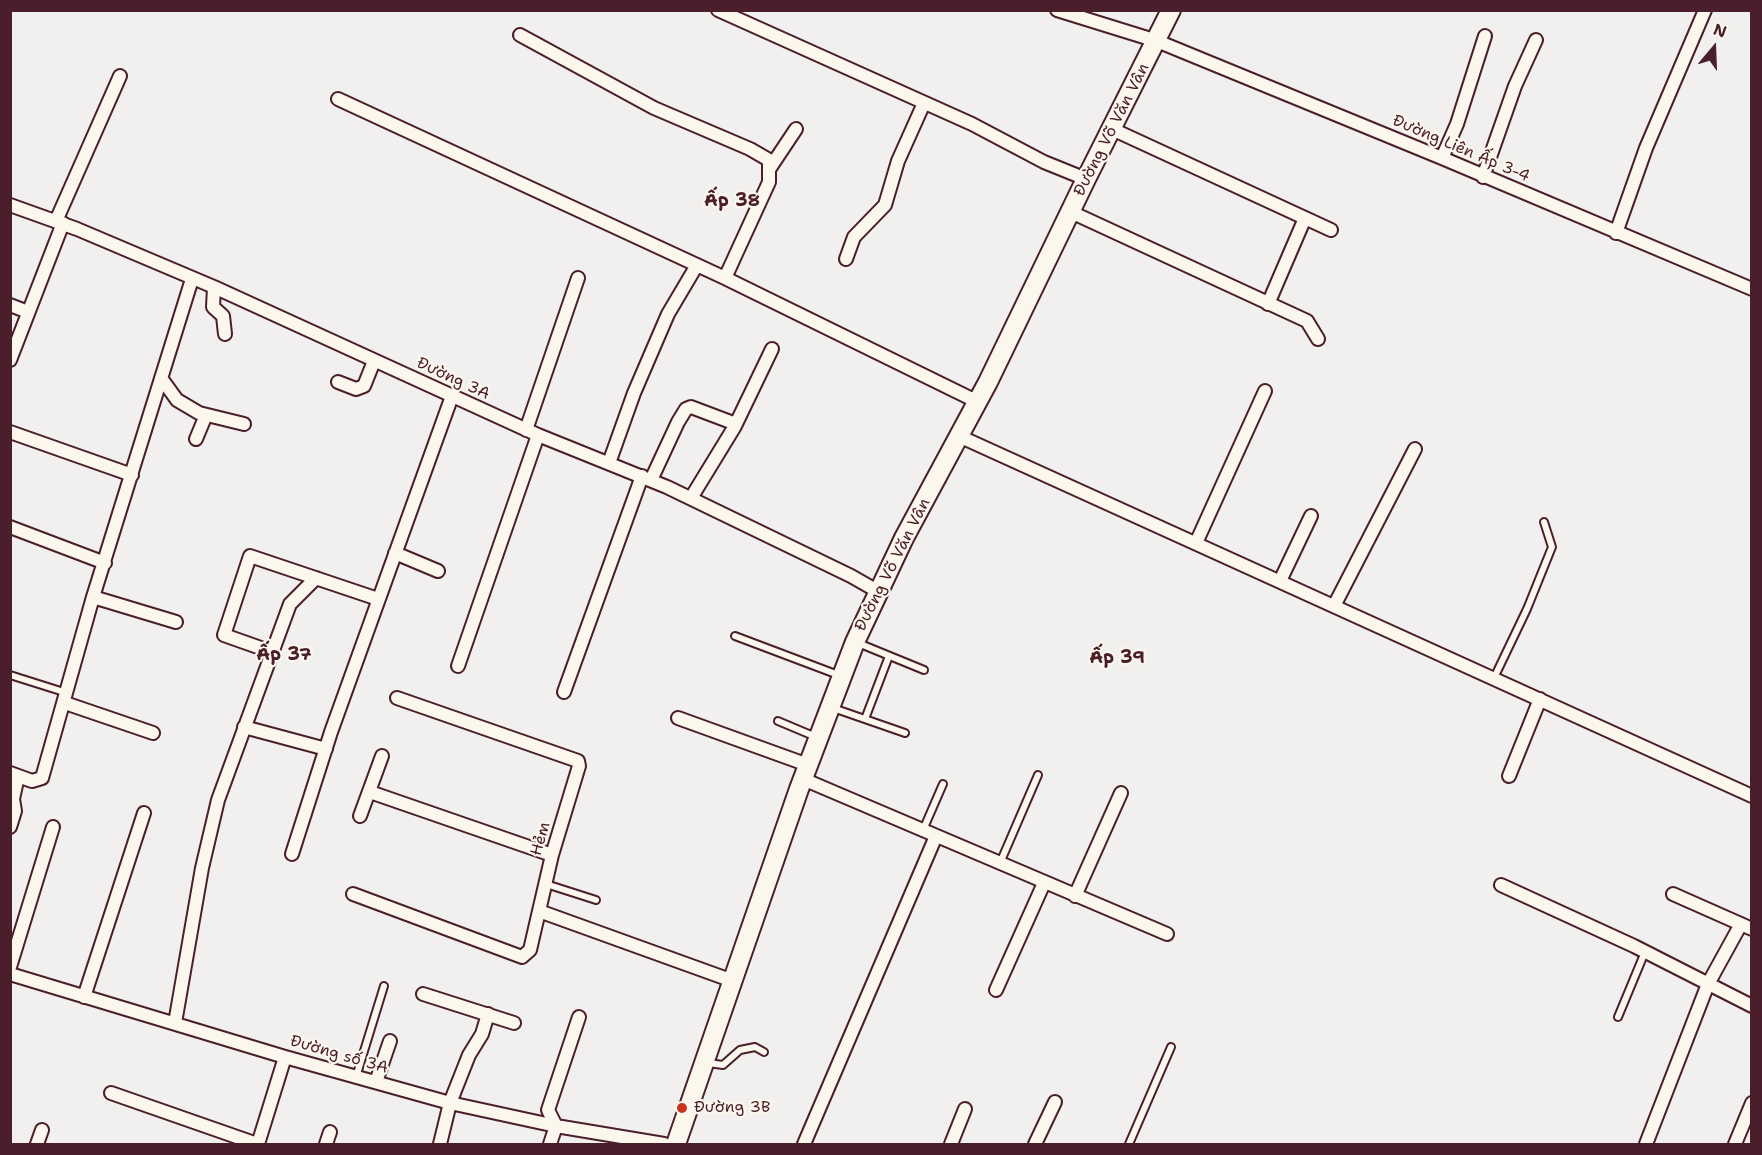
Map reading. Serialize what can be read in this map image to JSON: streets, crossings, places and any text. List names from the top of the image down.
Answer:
{
  "streets": {
    "street": [
      "Đường Võ Văn Vân",
      "Đường Liên Ấp 3-4",
      "Đường 3A",
      "Hẻm",
      "Đường số 3A"
    ]
  },
  "crossings": [
    ["Đường Võ Văn Vân", "Đường Liên Ấp 3-4"],
    ["Đường Võ Văn Vân", "Đường 3A"]
  ],
  "districts": ["Ấp 38", "Ấp 37", "Ấp 39"],
  "places": ["Đường 3B"],
  "north": "top"
}
